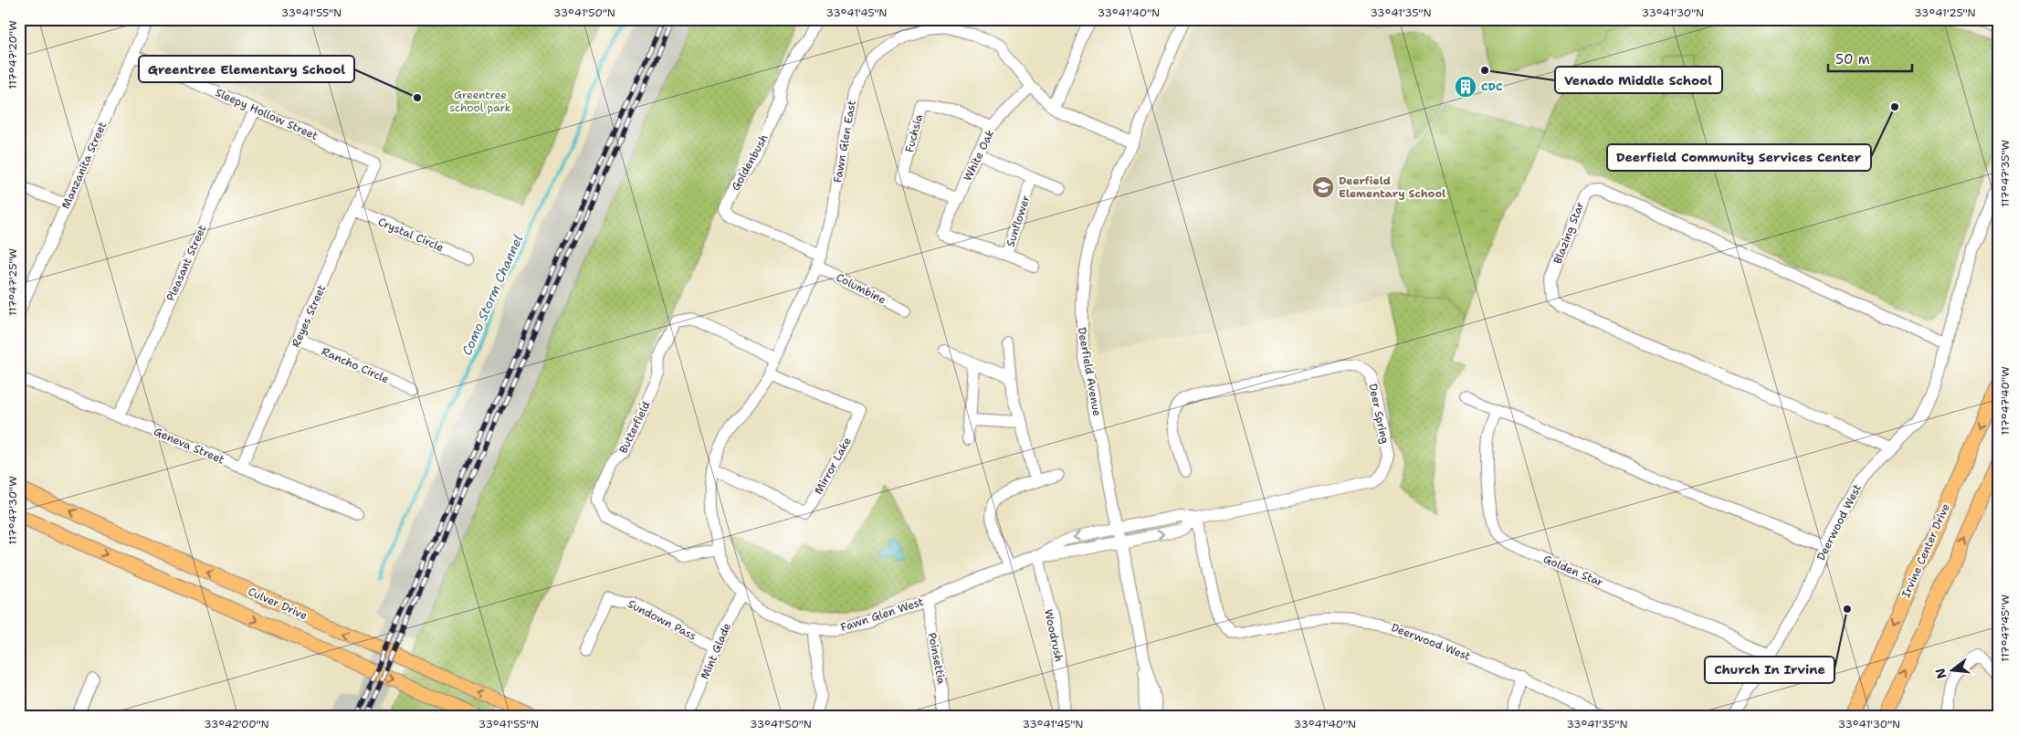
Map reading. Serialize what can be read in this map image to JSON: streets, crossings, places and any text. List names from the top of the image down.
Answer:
{
  "streets": {
    "main road": ["Irvine Center Drive", "Culver Drive"],
    "street": [
      "Sleepy Hollow Street",
      "Fuchsia",
      "Fawn Glen East",
      "White Oak",
      "Goldenbush",
      "Manzanita Street",
      "Sunflower",
      "Blazing Star",
      "Crystal Circle",
      "Pleasant Street",
      "Columbine",
      "Reyes Street",
      "Rancho Circle",
      "Deerfield Avenue",
      "Deer Spring",
      "Butterfield",
      "Geneva Street",
      "Mirror Lake",
      "Deerwood West",
      "Golden Star",
      "Fawn Glen West",
      "Sundown Pass",
      "Woodrush",
      "Mint Glade",
      "Poinsettia"
    ]
  },
  "crossings": [
    ["Sleepy Hollow Street", "Manzanita Street"],
    ["Sleepy Hollow Street", "Pleasant Street"],
    ["Sleepy Hollow Street", "Reyes Street"],
    ["Fuchsia", "White Oak"],
    ["Fawn Glen East", "White Oak"],
    ["Fawn Glen East", "Goldenbush"],
    ["Fawn Glen East", "Columbine"],
    ["Fawn Glen East", "Deerfield Avenue"],
    ["Fawn Glen East", "Butterfield"],
    ["Fawn Glen East", "Fawn Glen West"],
    ["White Oak", "Sunflower"],
    ["Goldenbush", "Columbine"],
    ["Blazing Star", "Deerwood West"],
    ["Crystal Circle", "Reyes Street"],
    ["Pleasant Street", "Geneva Street"],
    ["Reyes Street", "Rancho Circle"],
    ["Reyes Street", "Geneva Street"],
    ["Deerfield Avenue", "Deer Spring"],
    ["Deerfield Avenue", "Fawn Glen West"],
    ["Deer Spring", "Deerwood West"],
    ["Deer Spring", "Fawn Glen West"],
    ["Butterfield", "Fawn Glen West"],
    ["Mirror Lake", "Fawn Glen West"],
    ["Deerwood West", "Golden Star"],
    ["Fawn Glen West", "Woodrush"],
    ["Fawn Glen West", "Mint Glade"],
    ["Fawn Glen West", "Poinsettia"],
    ["Sundown Pass", "Mint Glade"]
  ],
  "water": ["Como Storm Channel"],
  "parks": ["Greentree school park"],
  "places": {
    "other": [
      "Venado Middle School",
      "Greentree Elementary School",
      "Deerfield Community Services Center",
      "Church In Irvine"
    ],
    "building": ["CDC"],
    "school or university": ["Deerfield Elementary School"]
  },
  "scale_bar": "50 m",
  "north": "left",
  "coordinates": [
    "33°41'55\"N",
    "33°41'50\"N",
    "33°41'45\"N",
    "33°41'40\"N",
    "33°41'35\"N",
    "33°41'30\"N",
    "33°41'25\"N",
    "117°47'20\"W",
    "117°47'35\"W",
    "117°47'25\"W",
    "117°47'40\"W",
    "117°47'30\"W",
    "117°47'45\"W",
    "33°42'00\"N"
  ]
}
